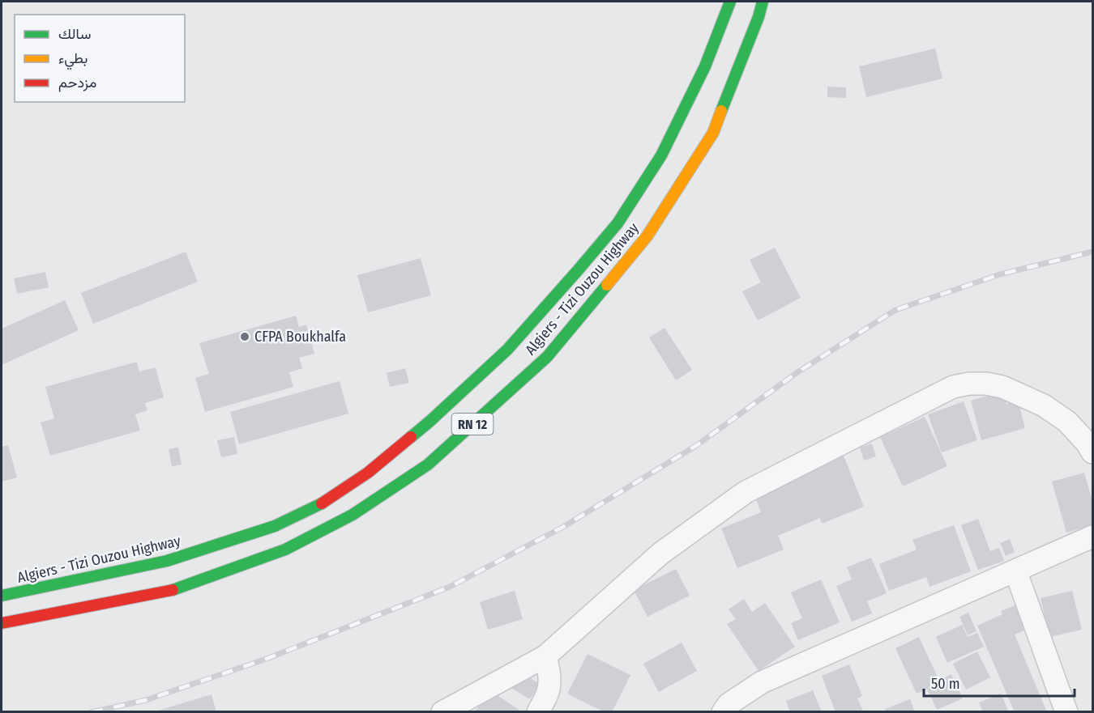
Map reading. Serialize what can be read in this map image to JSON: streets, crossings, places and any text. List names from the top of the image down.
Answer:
{
  "streets": {
    "highway": ["Algiers - Tizi Ouzou Highway", "RN 12"]
  },
  "places": ["CFPA Boukhalfa"],
  "legend": ["سالك", "بطيء", "مزدحم"],
  "scale_bar": "50 m"
}
